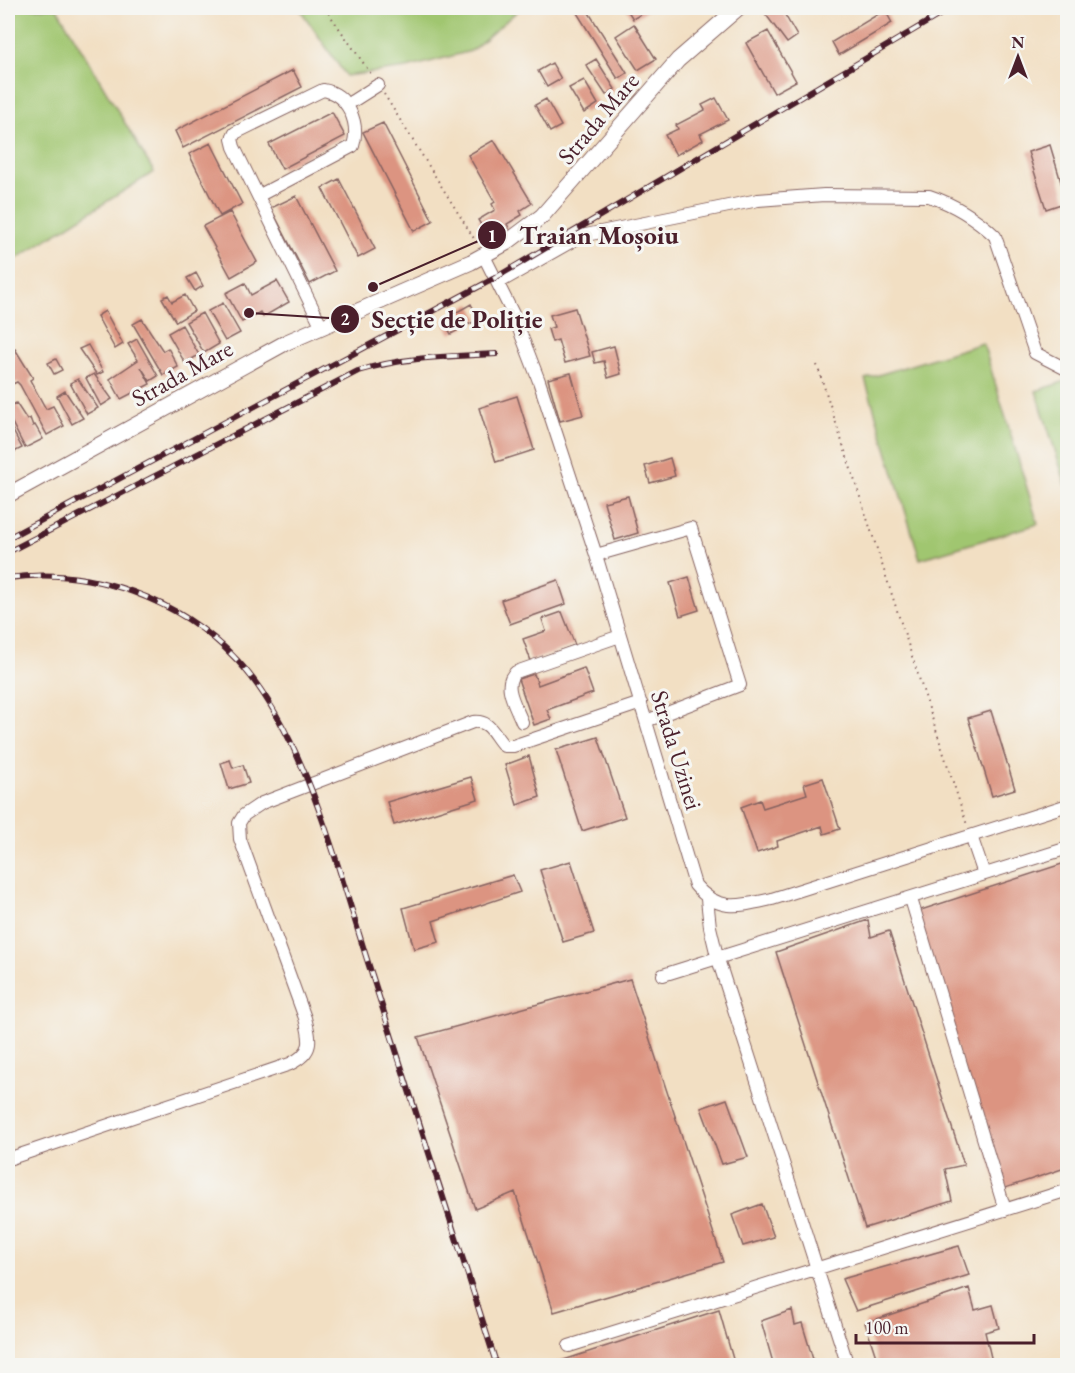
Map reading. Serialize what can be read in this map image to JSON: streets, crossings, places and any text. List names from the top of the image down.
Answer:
{
  "streets": {
    "main road": ["Strada Mare"],
    "street": ["Strada Uzinei"]
  },
  "crossings": [
    ["Strada Mare", "Strada Uzinei"]
  ],
  "places": ["Traian Moșoiu", "Secție de Poliție"],
  "scale_bar": "100 m",
  "north": "top"
}
